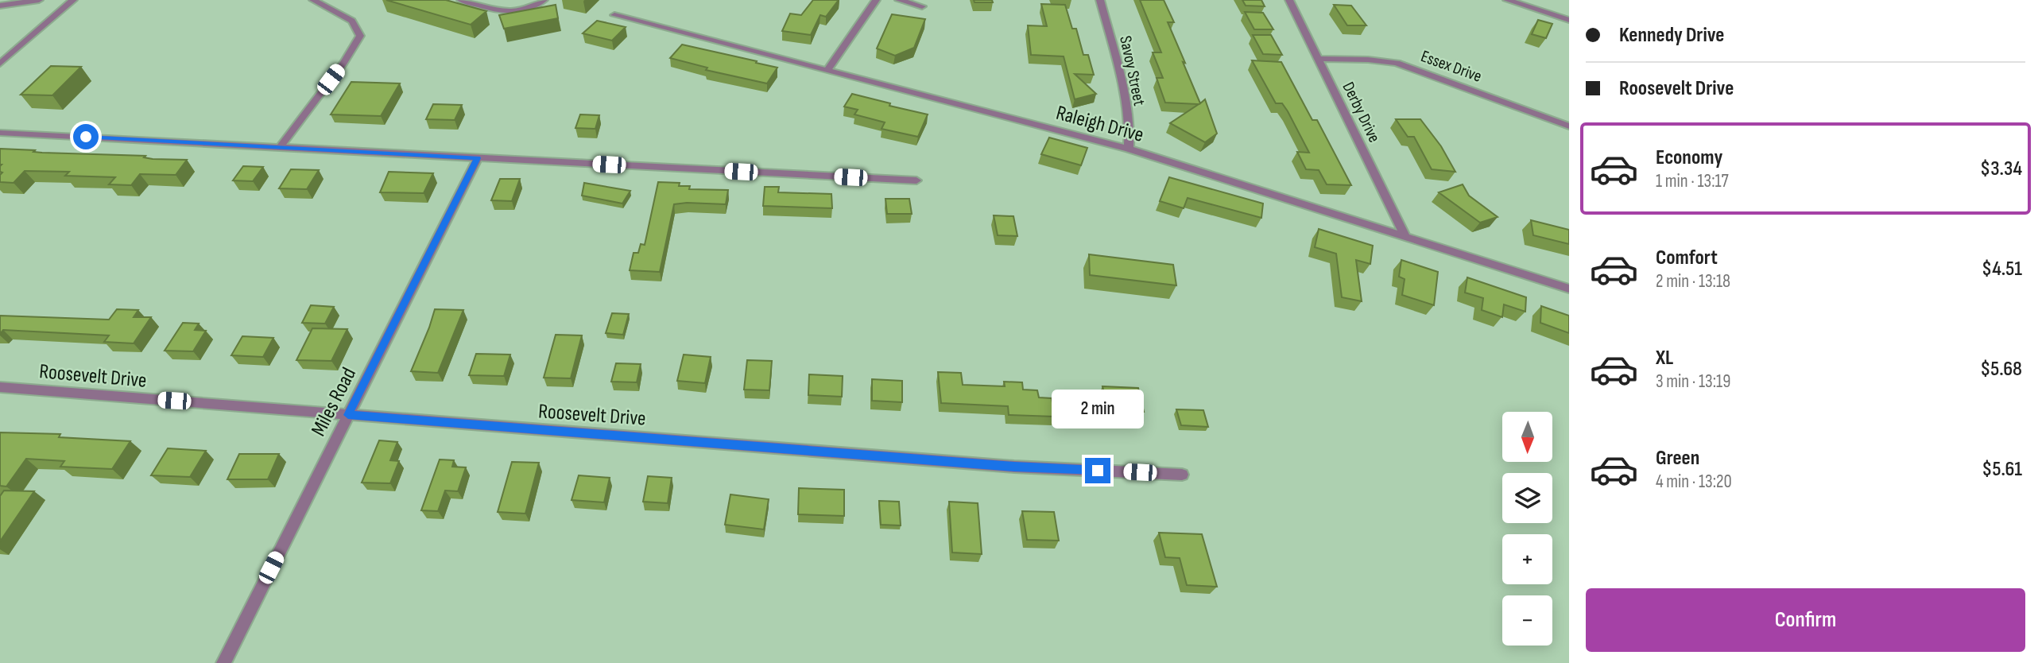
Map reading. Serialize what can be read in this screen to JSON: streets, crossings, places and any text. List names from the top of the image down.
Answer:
{
  "streets": {
    "street": [
      "Essex Drive",
      "Savoy Street",
      "Derby Drive",
      "Raleigh Drive",
      "Roosevelt Drive",
      "Miles Road"
    ]
  },
  "crossings": [
    ["Essex Drive", "Derby Drive"],
    ["Savoy Street", "Raleigh Drive"],
    ["Derby Drive", "Raleigh Drive"],
    ["Roosevelt Drive", "Miles Road"]
  ],
  "north": "bottom",
  "page": {
    "banner": ["Kennedy Drive", "Roosevelt Drive"],
    "list": [
      {
        "name": "Economy",
        "note": "1 min · 13:17",
        "value": "$3.34"
      },
      {
        "name": "Comfort",
        "note": "2 min · 13:18",
        "value": "$4.51"
      },
      {
        "name": "XL",
        "note": "3 min · 13:19",
        "value": "$5.68"
      },
      {
        "name": "Green",
        "note": "4 min · 13:20",
        "value": "$5.61"
      }
    ],
    "bubble": "2 min",
    "map_buttons": ["+", "−"],
    "buttons": "Confirm"
  }
}
